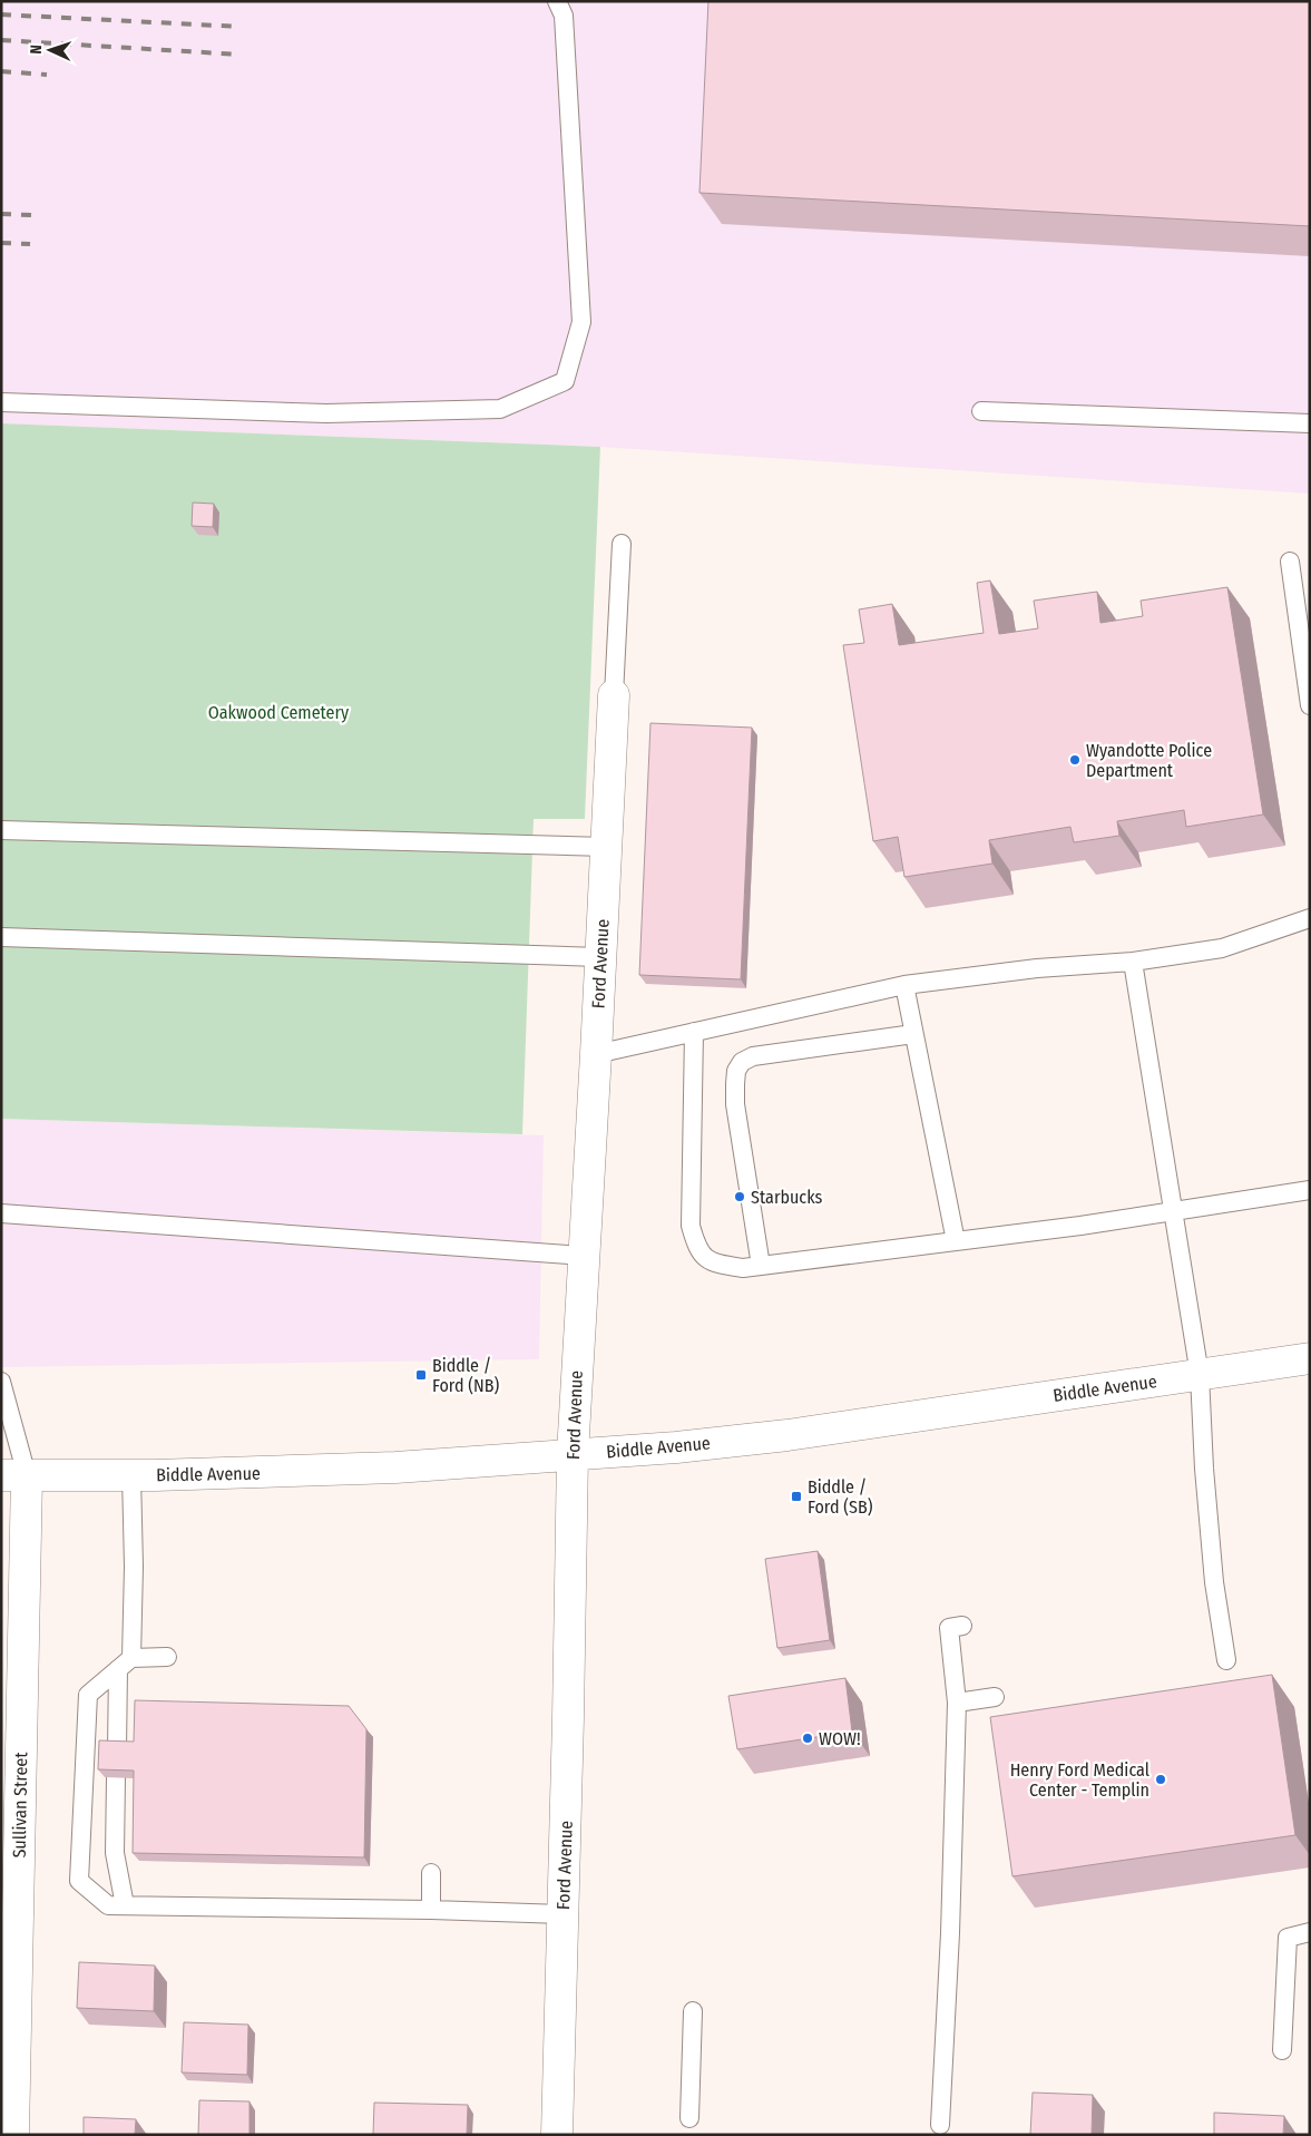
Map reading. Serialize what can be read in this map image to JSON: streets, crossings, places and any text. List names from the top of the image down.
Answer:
{
  "streets": {
    "main road": ["Ford Avenue", "Biddle Avenue", "Sullivan Street"]
  },
  "crossings": [
    ["Ford Avenue", "Biddle Avenue"],
    ["Biddle Avenue", "Sullivan Street"]
  ],
  "parks": ["Oakwood Cemetery"],
  "places": {
    "other": [
      "Wyandotte Police Department",
      "Starbucks",
      "WOW!",
      "Henry Ford Medical Center - Templin"
    ],
    "transit": ["Biddle / Ford (NB)", "Biddle / Ford (SB)"]
  },
  "north": "left"
}
